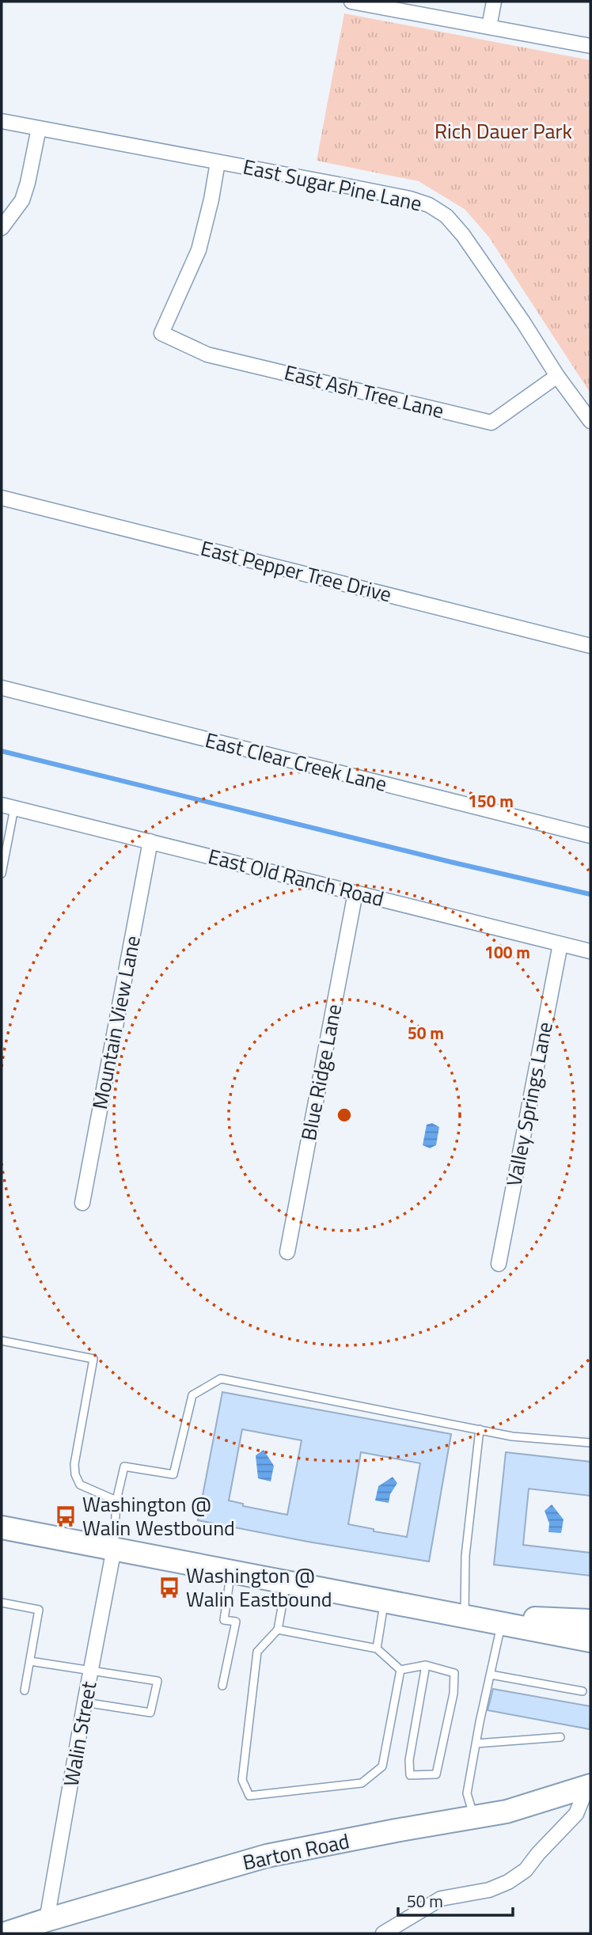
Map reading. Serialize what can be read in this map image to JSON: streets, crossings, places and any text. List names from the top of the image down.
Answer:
{
  "streets": {
    "main road": ["Barton Road"],
    "street": [
      "East Sugar Pine Lane",
      "East Ash Tree Lane",
      "East Pepper Tree Drive",
      "East Clear Creek Lane",
      "East Old Ranch Road",
      "Mountain View Lane",
      "Blue Ridge Lane",
      "Valley Springs Lane",
      "Walin Street"
    ]
  },
  "crossings": [
    ["East Sugar Pine Lane", "East Ash Tree Lane"],
    ["East Old Ranch Road", "Mountain View Lane"],
    ["East Old Ranch Road", "Blue Ridge Lane"],
    ["East Old Ranch Road", "Valley Springs Lane"],
    ["Walin Street", "Barton Road"]
  ],
  "parks": ["Rich Dauer Park"],
  "places": {
    "bus stop": ["Washington @ Walin Westbound", "Washington @ Walin Eastbound"]
  },
  "scale_bar": "50 m",
  "rings": ["150 m", "100 m", "50 m"]
}
